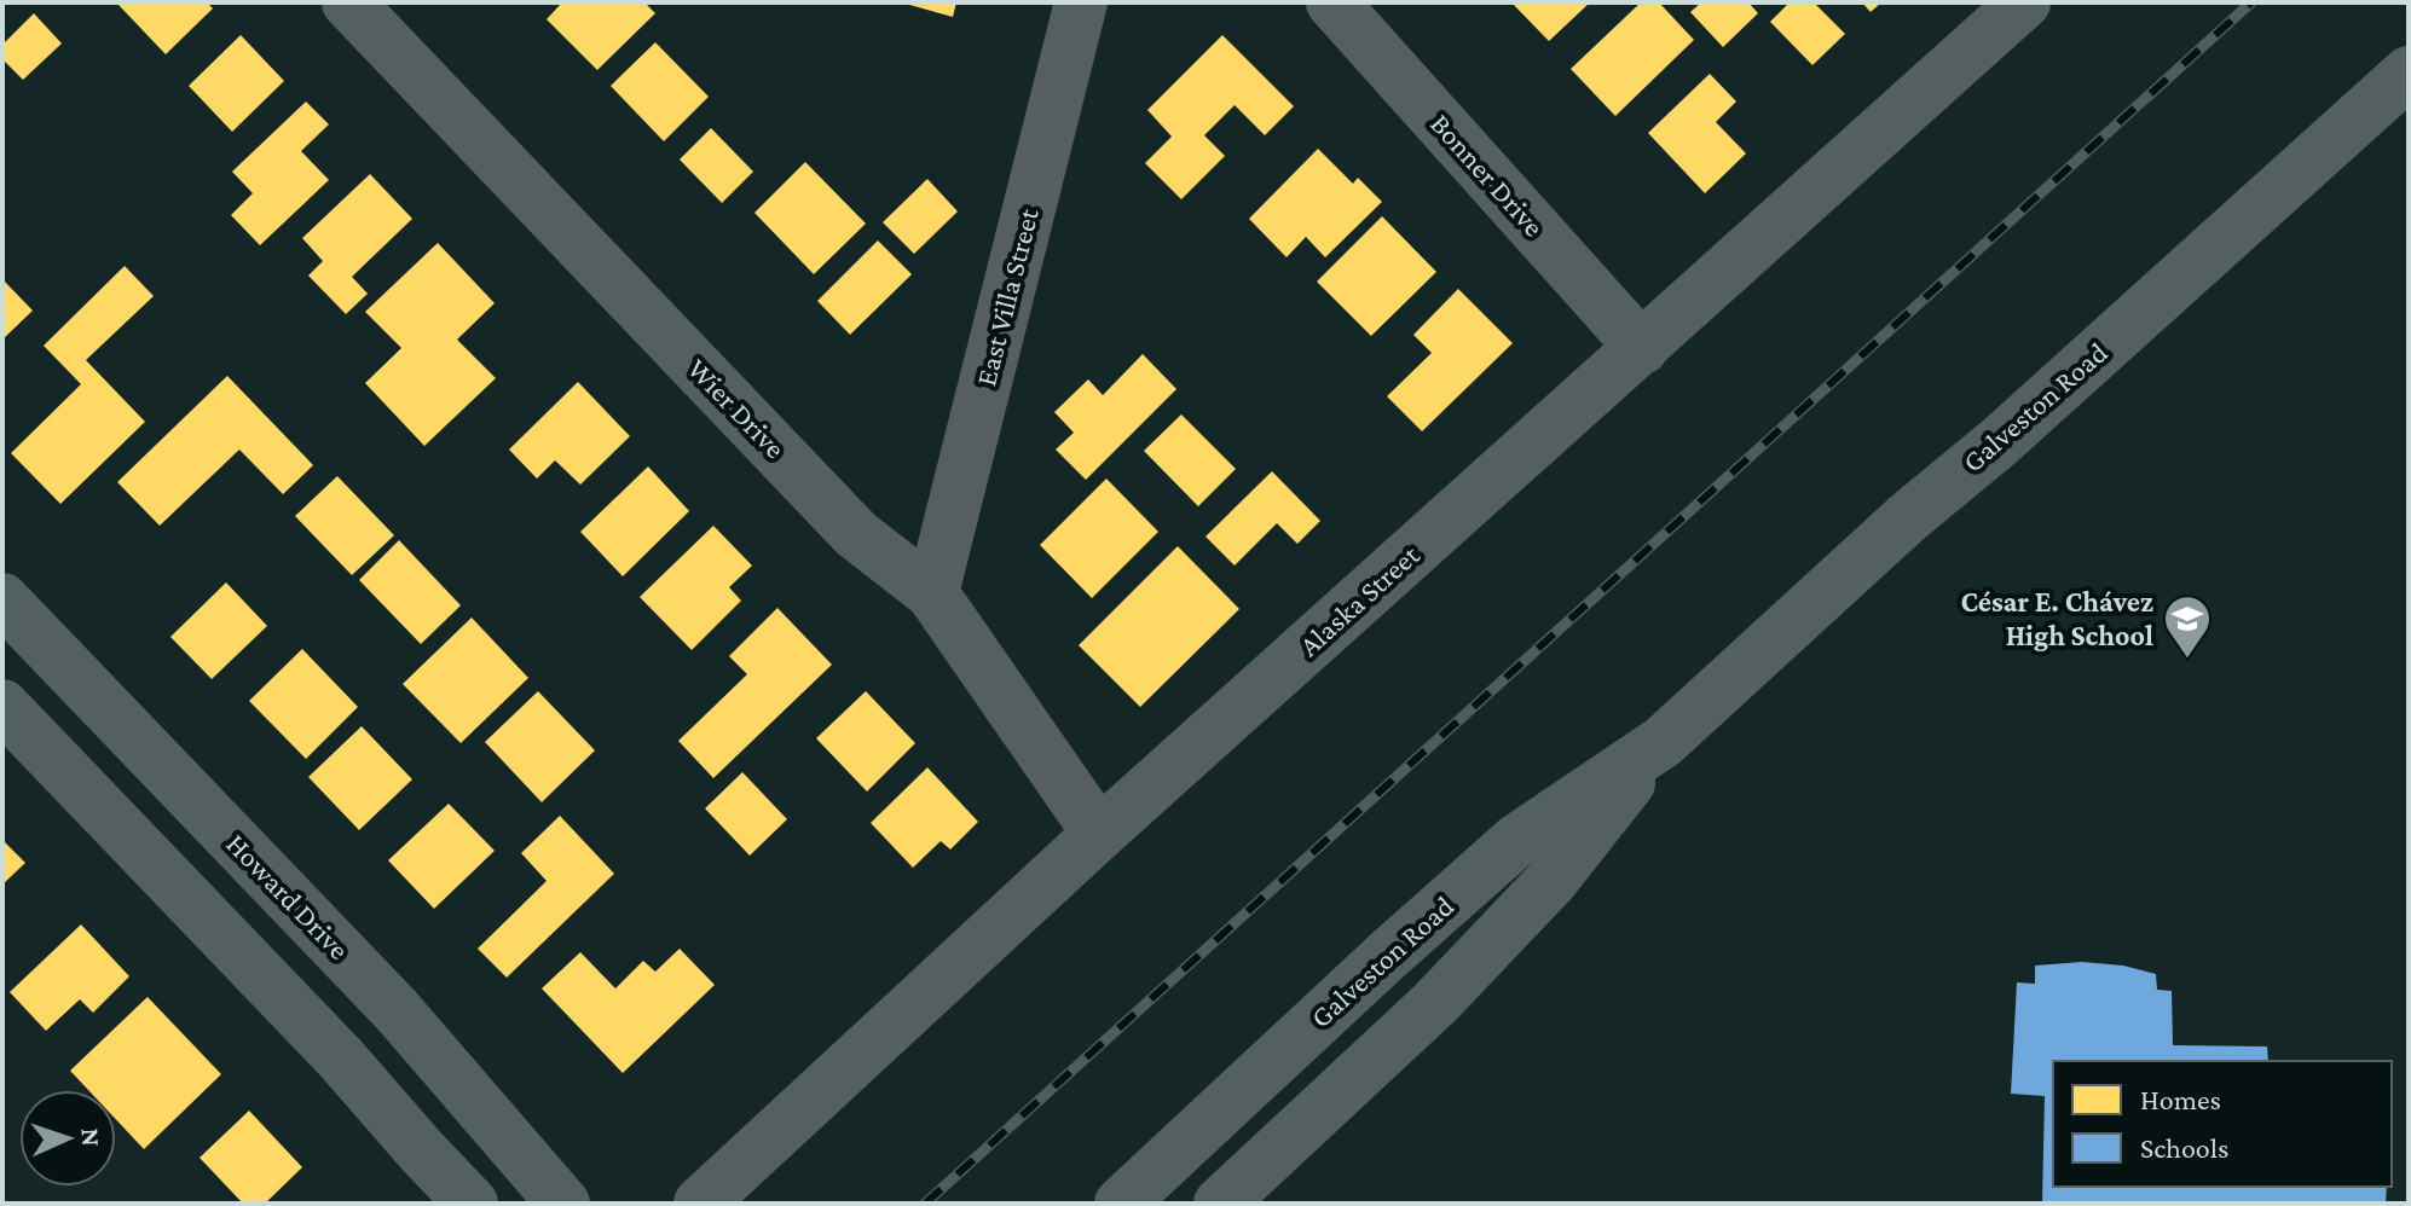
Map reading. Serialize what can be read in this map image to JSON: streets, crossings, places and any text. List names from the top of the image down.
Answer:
{
  "streets": {
    "main road": ["Galveston Road", "Howard Drive"],
    "street": [
      "Bonner Drive",
      "East Villa Street",
      "Wier Drive",
      "Alaska Street"
    ]
  },
  "crossings": [
    ["Bonner Drive", "Alaska Street"],
    ["East Villa Street", "Wier Drive"],
    ["Wier Drive", "Alaska Street"]
  ],
  "places": {
    "school or university": ["César E. Chávez High School"]
  },
  "legend": ["Homes", "Schools"],
  "north": "right"
}
